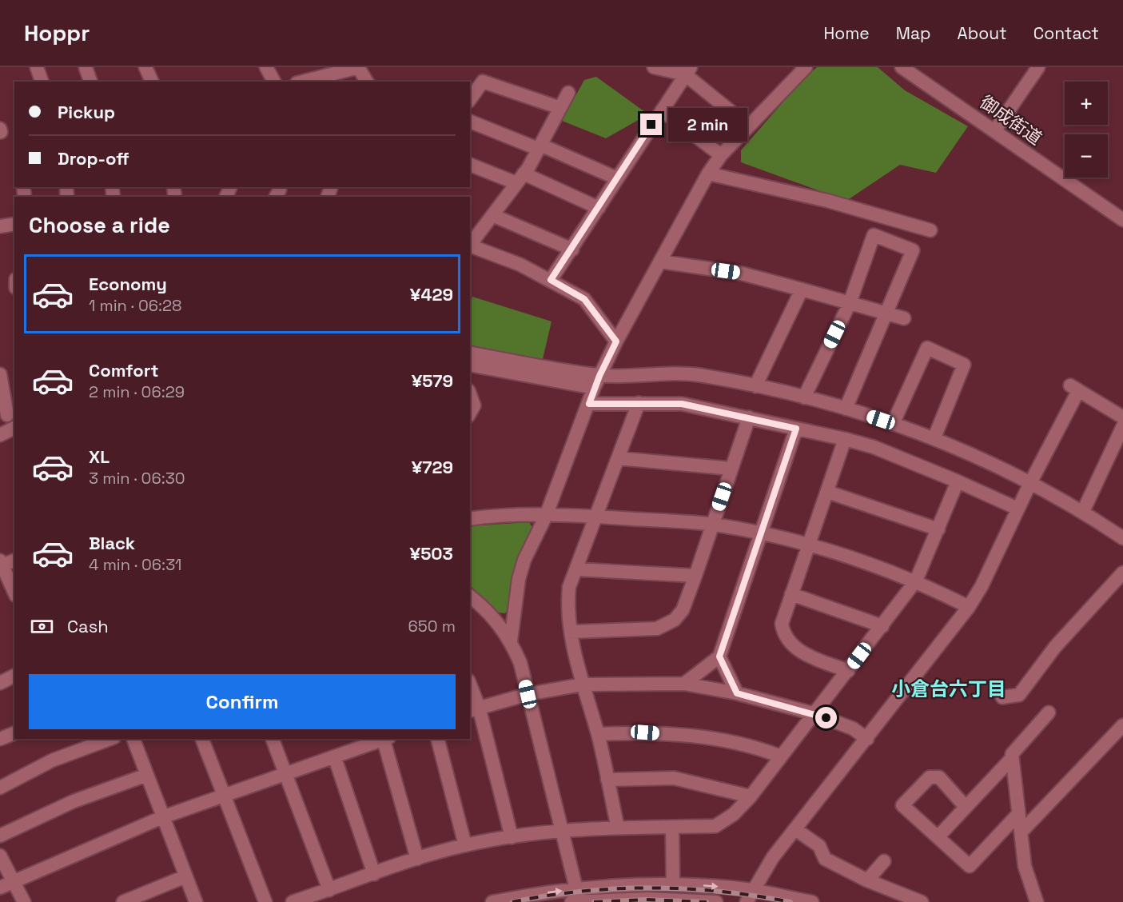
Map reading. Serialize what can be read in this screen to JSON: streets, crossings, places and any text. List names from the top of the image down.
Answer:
{
  "streets": {
    "street": ["御成街道"]
  },
  "districts": ["小倉台六丁目"],
  "page": {
    "header": "Hoppr",
    "nav": [
      "Home",
      "Map",
      "About",
      "Contact"
    ],
    "map_buttons": ["+", "−"],
    "banner": ["Pickup", "Drop-off"],
    "bubble": "2 min",
    "heading": "Choose a ride",
    "list": [
      {
        "name": "Economy",
        "note": "1 min · 06:28",
        "value": "¥429"
      },
      {
        "name": "Comfort",
        "note": "2 min · 06:29",
        "value": "¥579"
      },
      {
        "name": "XL",
        "note": "3 min · 06:30",
        "value": "¥729"
      },
      {
        "name": "Black",
        "note": "4 min · 06:31",
        "value": "¥503"
      }
    ],
    "pay": ["Cash", "650 m"],
    "buttons": "Confirm"
  }
}
